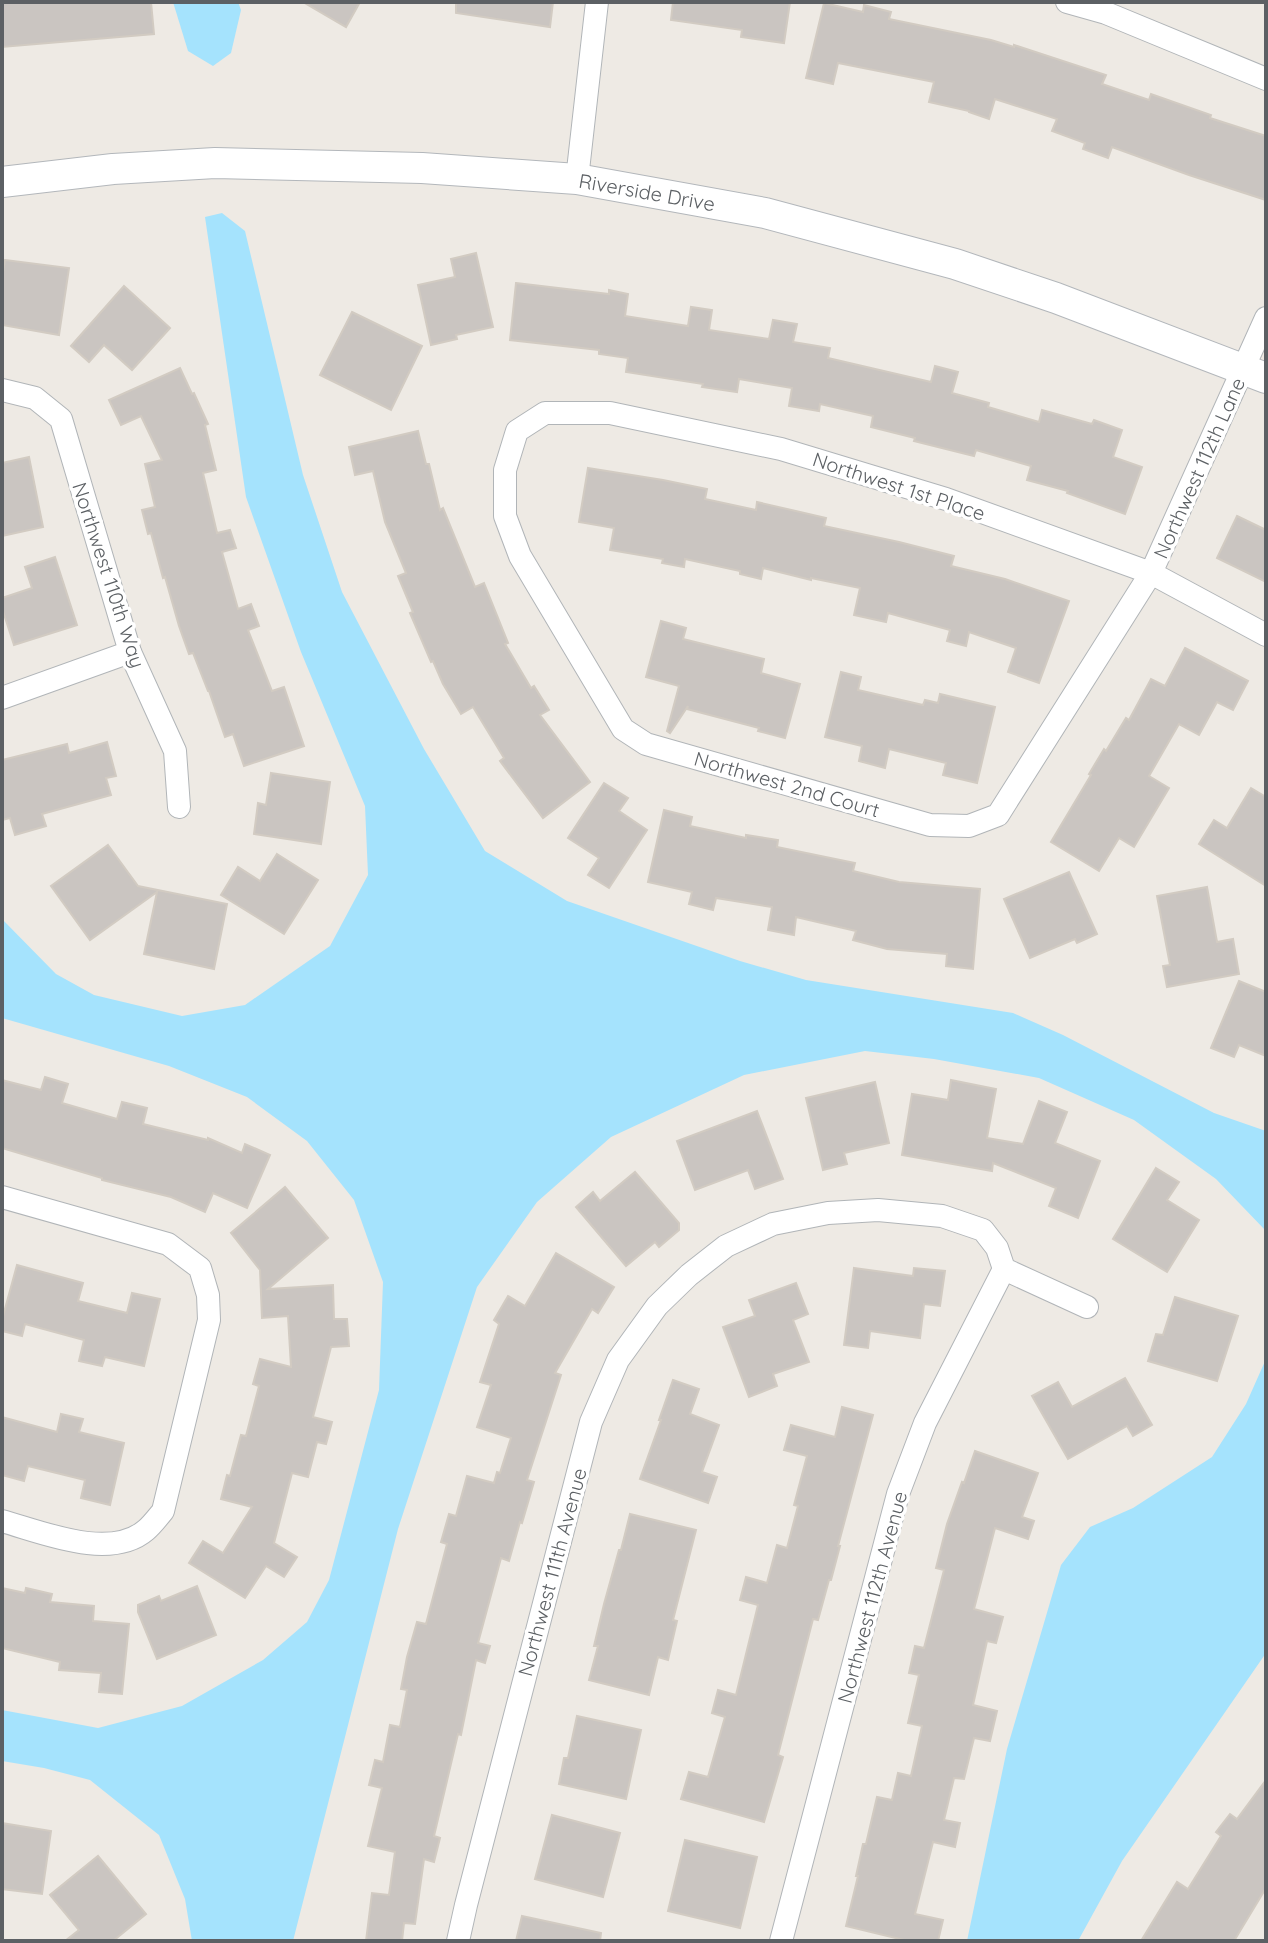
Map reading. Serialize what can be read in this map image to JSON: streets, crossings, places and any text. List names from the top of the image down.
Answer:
{
  "streets": {
    "street": [
      "Riverside Drive",
      "Northwest 112th Lane",
      "Northwest 1st Place",
      "Northwest 110th Way",
      "Northwest 2nd Court",
      "Northwest 111th Avenue",
      "Northwest 112th Avenue"
    ]
  },
  "crossings": [
    ["Riverside Drive", "Northwest 112th Lane"],
    ["Northwest 112th Lane", "Northwest 1st Place"],
    ["Northwest 112th Lane", "Northwest 2nd Court"],
    ["Northwest 1st Place", "Northwest 2nd Court"],
    ["Northwest 111th Avenue", "Northwest 112th Avenue"]
  ]
}
